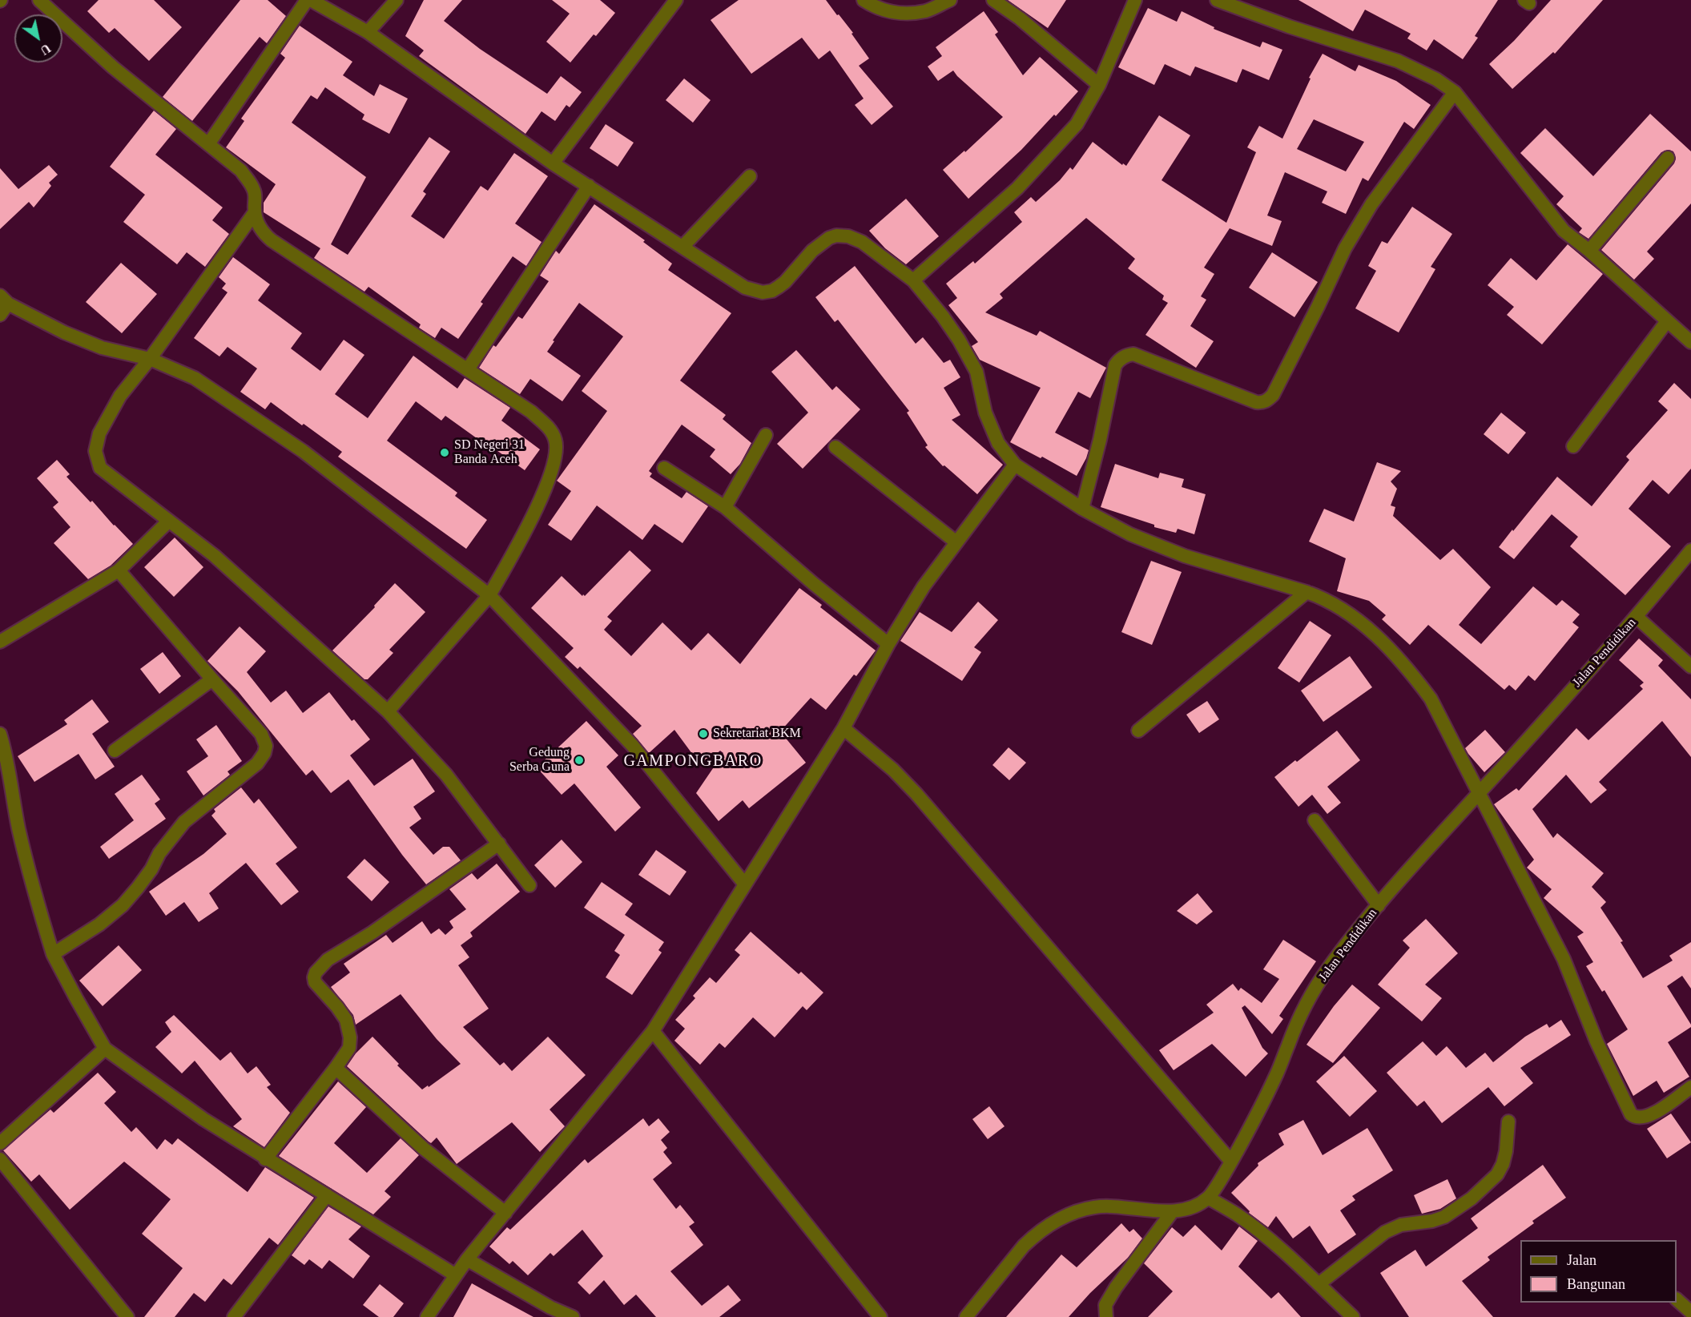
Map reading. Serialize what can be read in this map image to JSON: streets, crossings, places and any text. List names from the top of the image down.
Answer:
{
  "streets": {
    "street": ["Jalan Pendidikan"]
  },
  "districts": ["GAMPONGBARO"],
  "places": ["SD Negeri 31 Banda Aceh", "Sekretariat BKM", "Gedung Serba Guna"],
  "legend": ["Jalan", "Bangunan"],
  "north": "bottom right"
}
